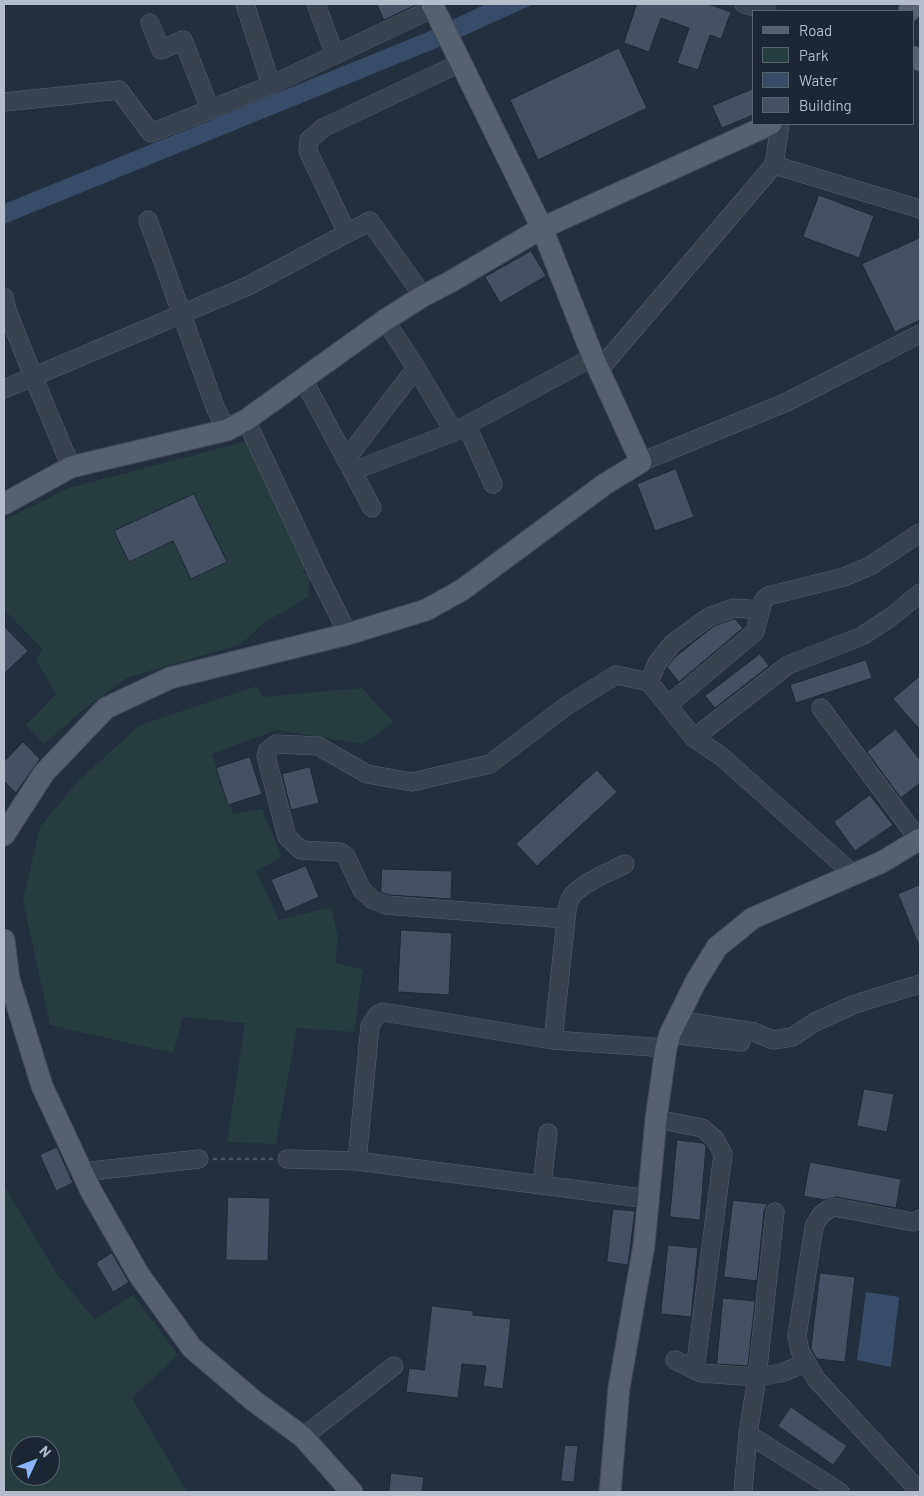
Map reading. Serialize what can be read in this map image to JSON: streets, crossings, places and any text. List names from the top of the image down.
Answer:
{
  "legend": [
    "Road",
    "Park",
    "Water",
    "Building"
  ],
  "north": "top right"
}
